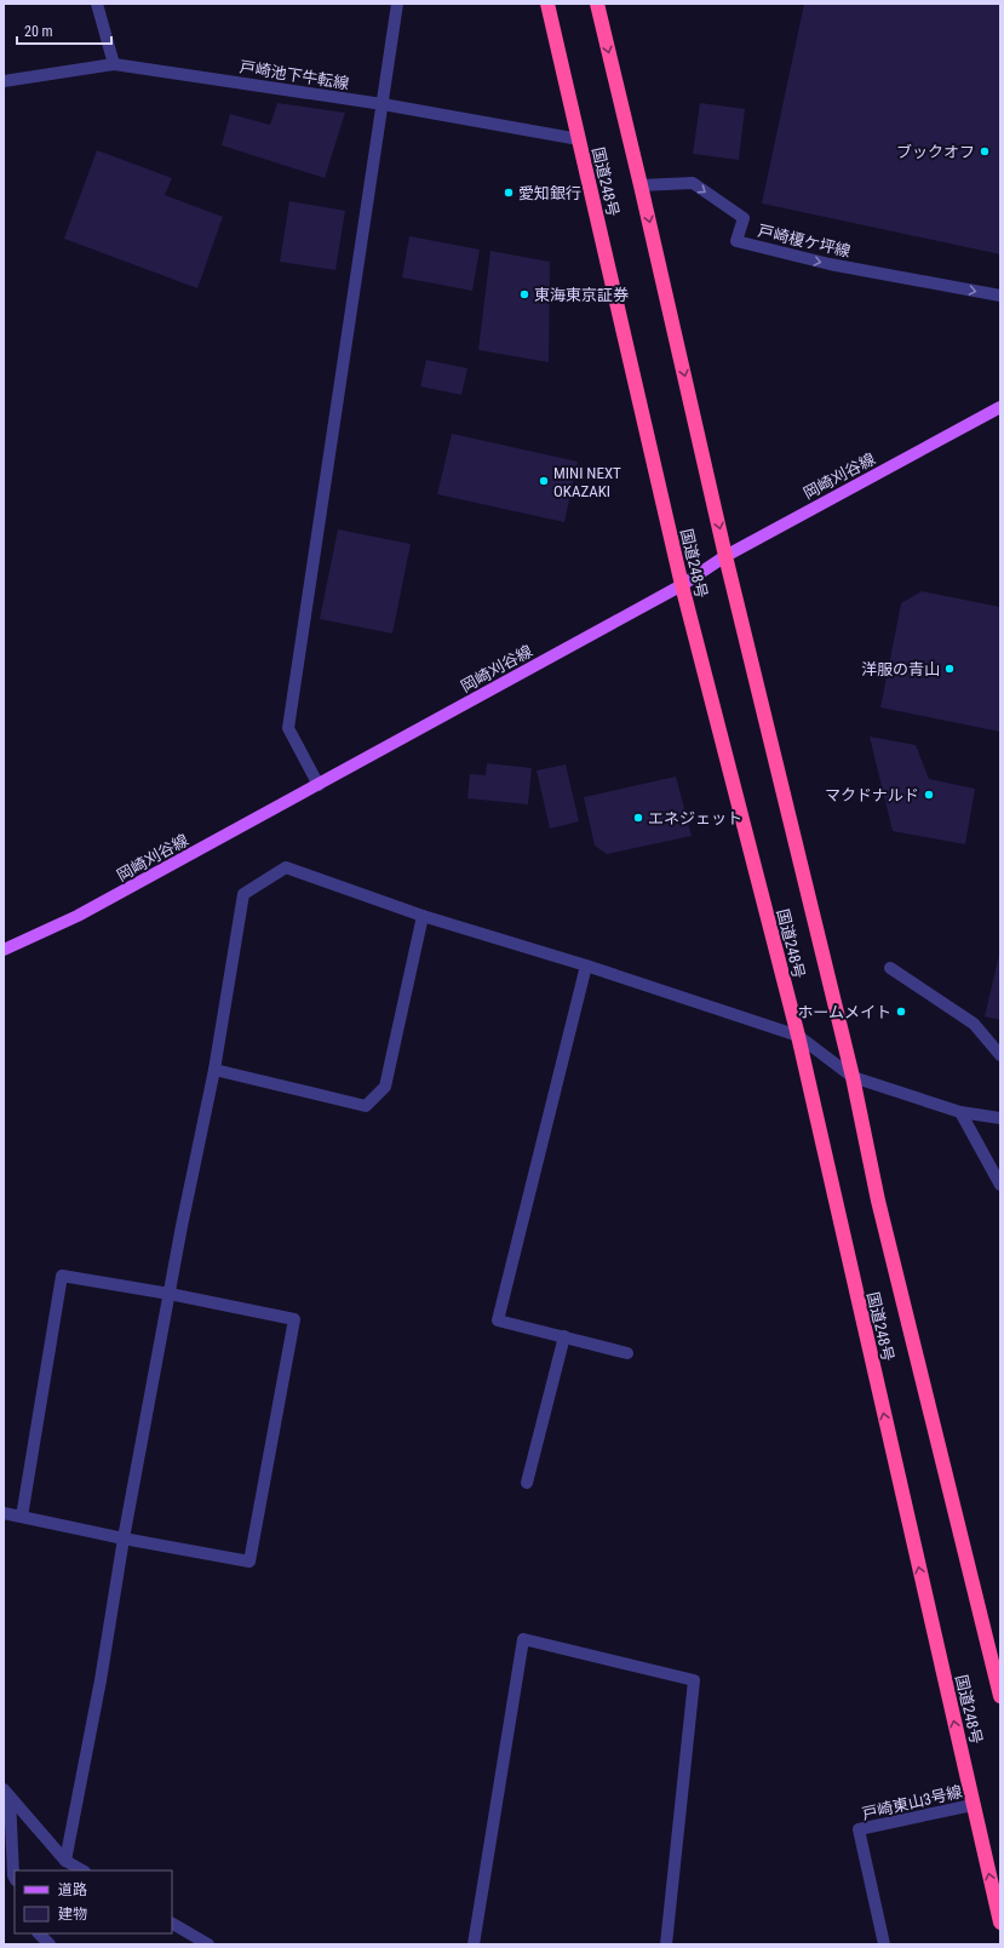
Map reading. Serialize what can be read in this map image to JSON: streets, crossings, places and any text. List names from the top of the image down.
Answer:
{
  "streets": {
    "highway": ["国道248号"],
    "main road": ["岡崎刈谷線"],
    "street": ["戸崎池下牛転線", "戸崎榎ケ坪線", "戸崎東山3号線"]
  },
  "crossings": [
    ["戸崎池下牛転線", "国道248号"],
    ["国道248号", "戸崎榎ケ坪線"],
    ["国道248号", "岡崎刈谷線"],
    ["国道248号", "戸崎東山3号線"]
  ],
  "one_way": ["戸崎榎ケ坪線"],
  "places": [
    "ブックオフ",
    "愛知銀行",
    "東海東京証券",
    "MINI NEXT OKAZAKI",
    "洋服の青山",
    "マクドナルド",
    "エネジェット",
    "ホームメイト"
  ],
  "legend": ["道路", "建物"],
  "scale_bar": "20 m"
}
